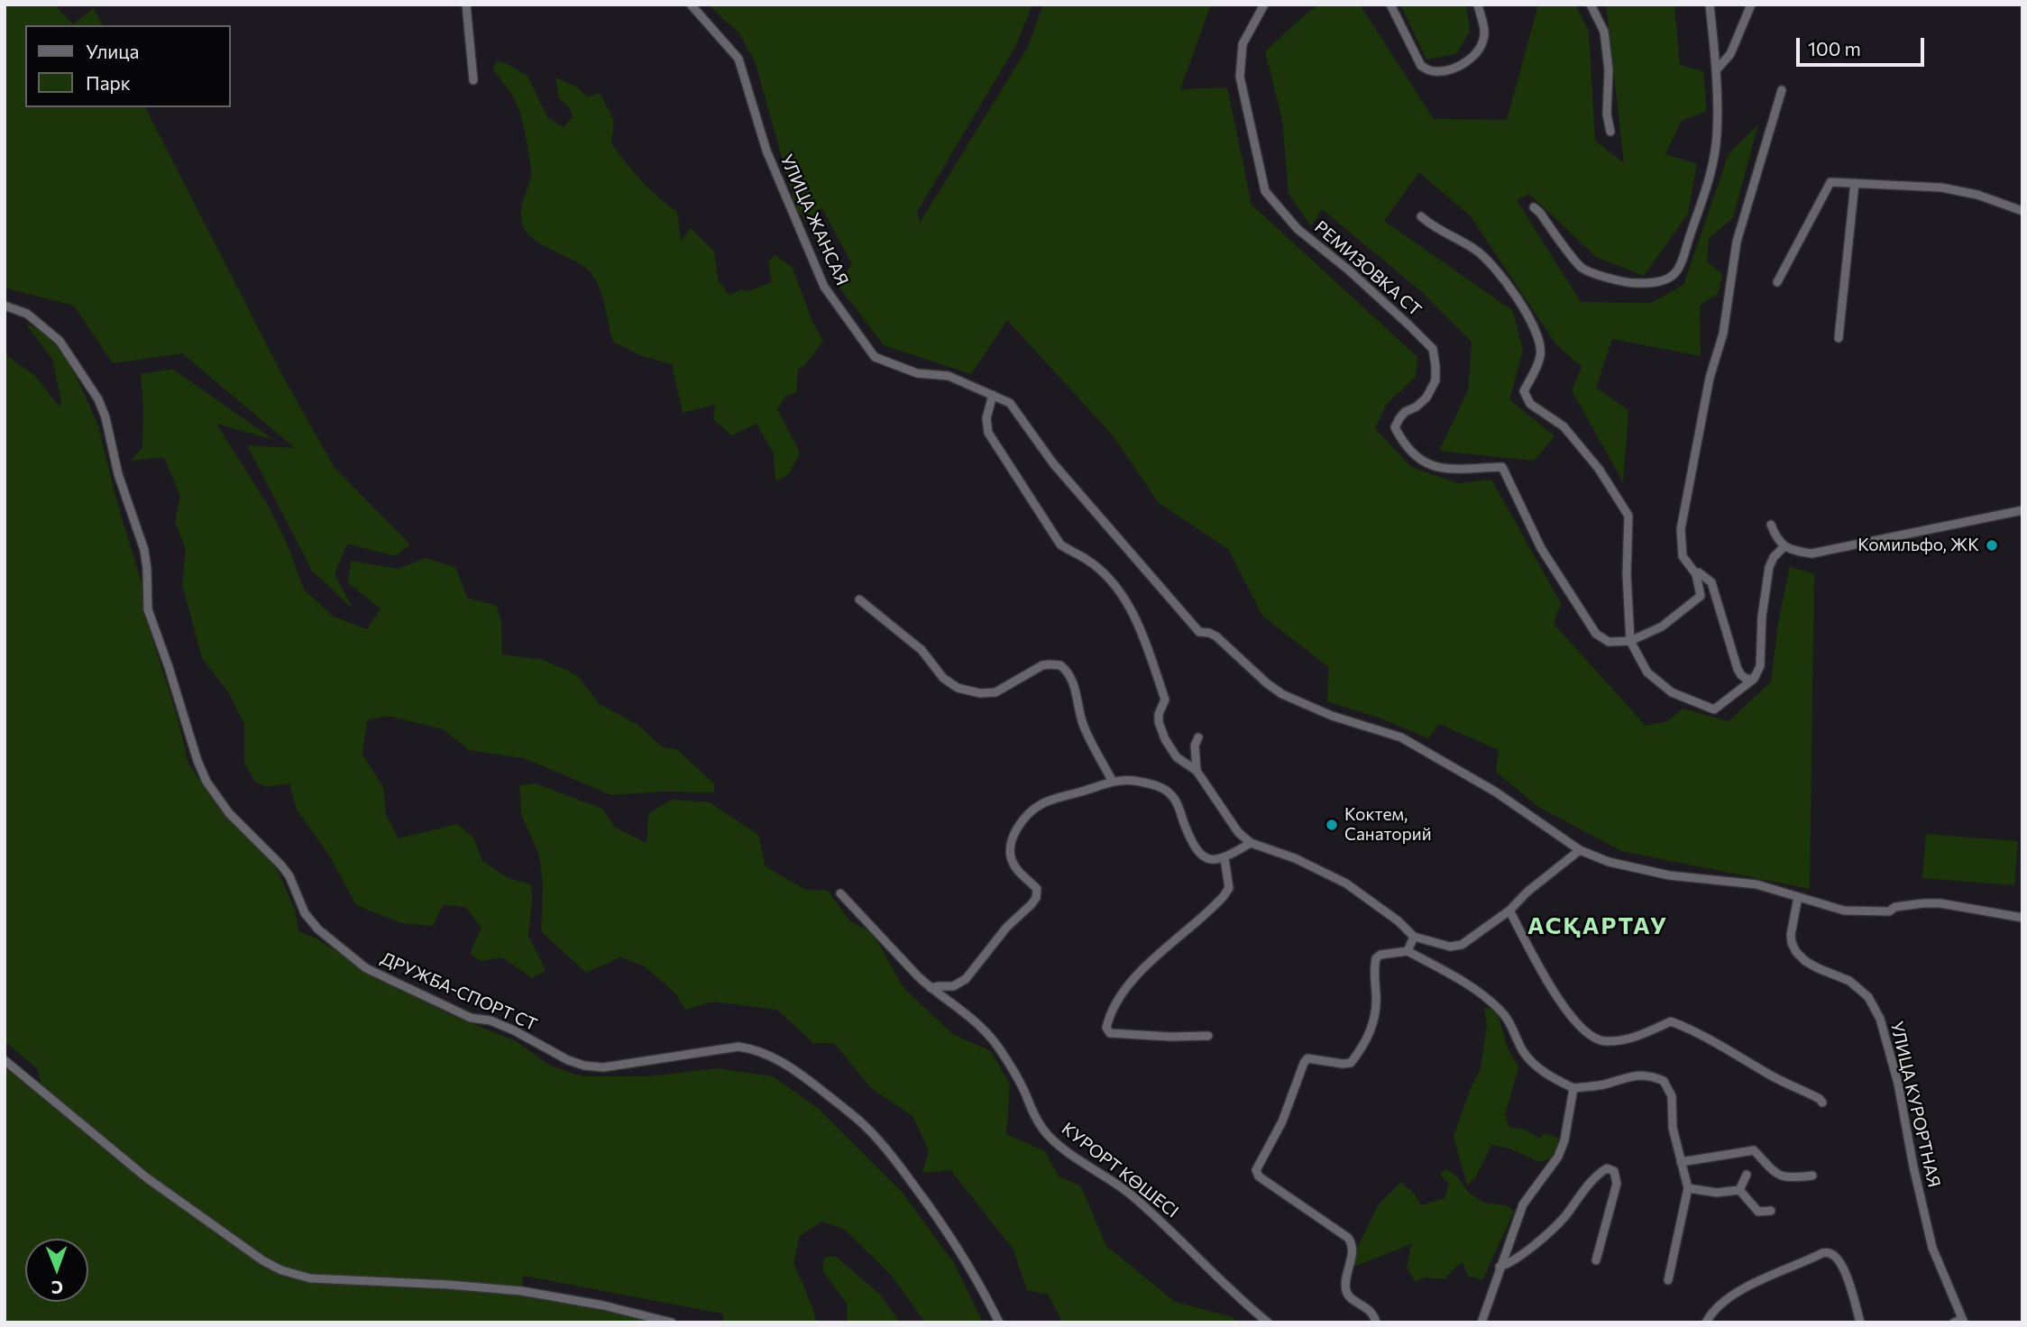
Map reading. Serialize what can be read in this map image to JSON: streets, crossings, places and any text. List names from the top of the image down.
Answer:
{
  "streets": {
    "street": [
      "УЛИЦА ЖАНСАЯ",
      "РЕМИЗОВКА СТ",
      "ДРУЖБА-СПОРТ СТ",
      "УЛИЦА КУРОРТНАЯ",
      "КУРОРТ КӨШЕСІ"
    ]
  },
  "districts": ["АСҚАРТАУ"],
  "places": ["Комильфо, ЖК", "Коктем, Санаторий"],
  "legend": ["Улица", "Парк"],
  "scale_bar": "100 m",
  "north": "bottom"
}
